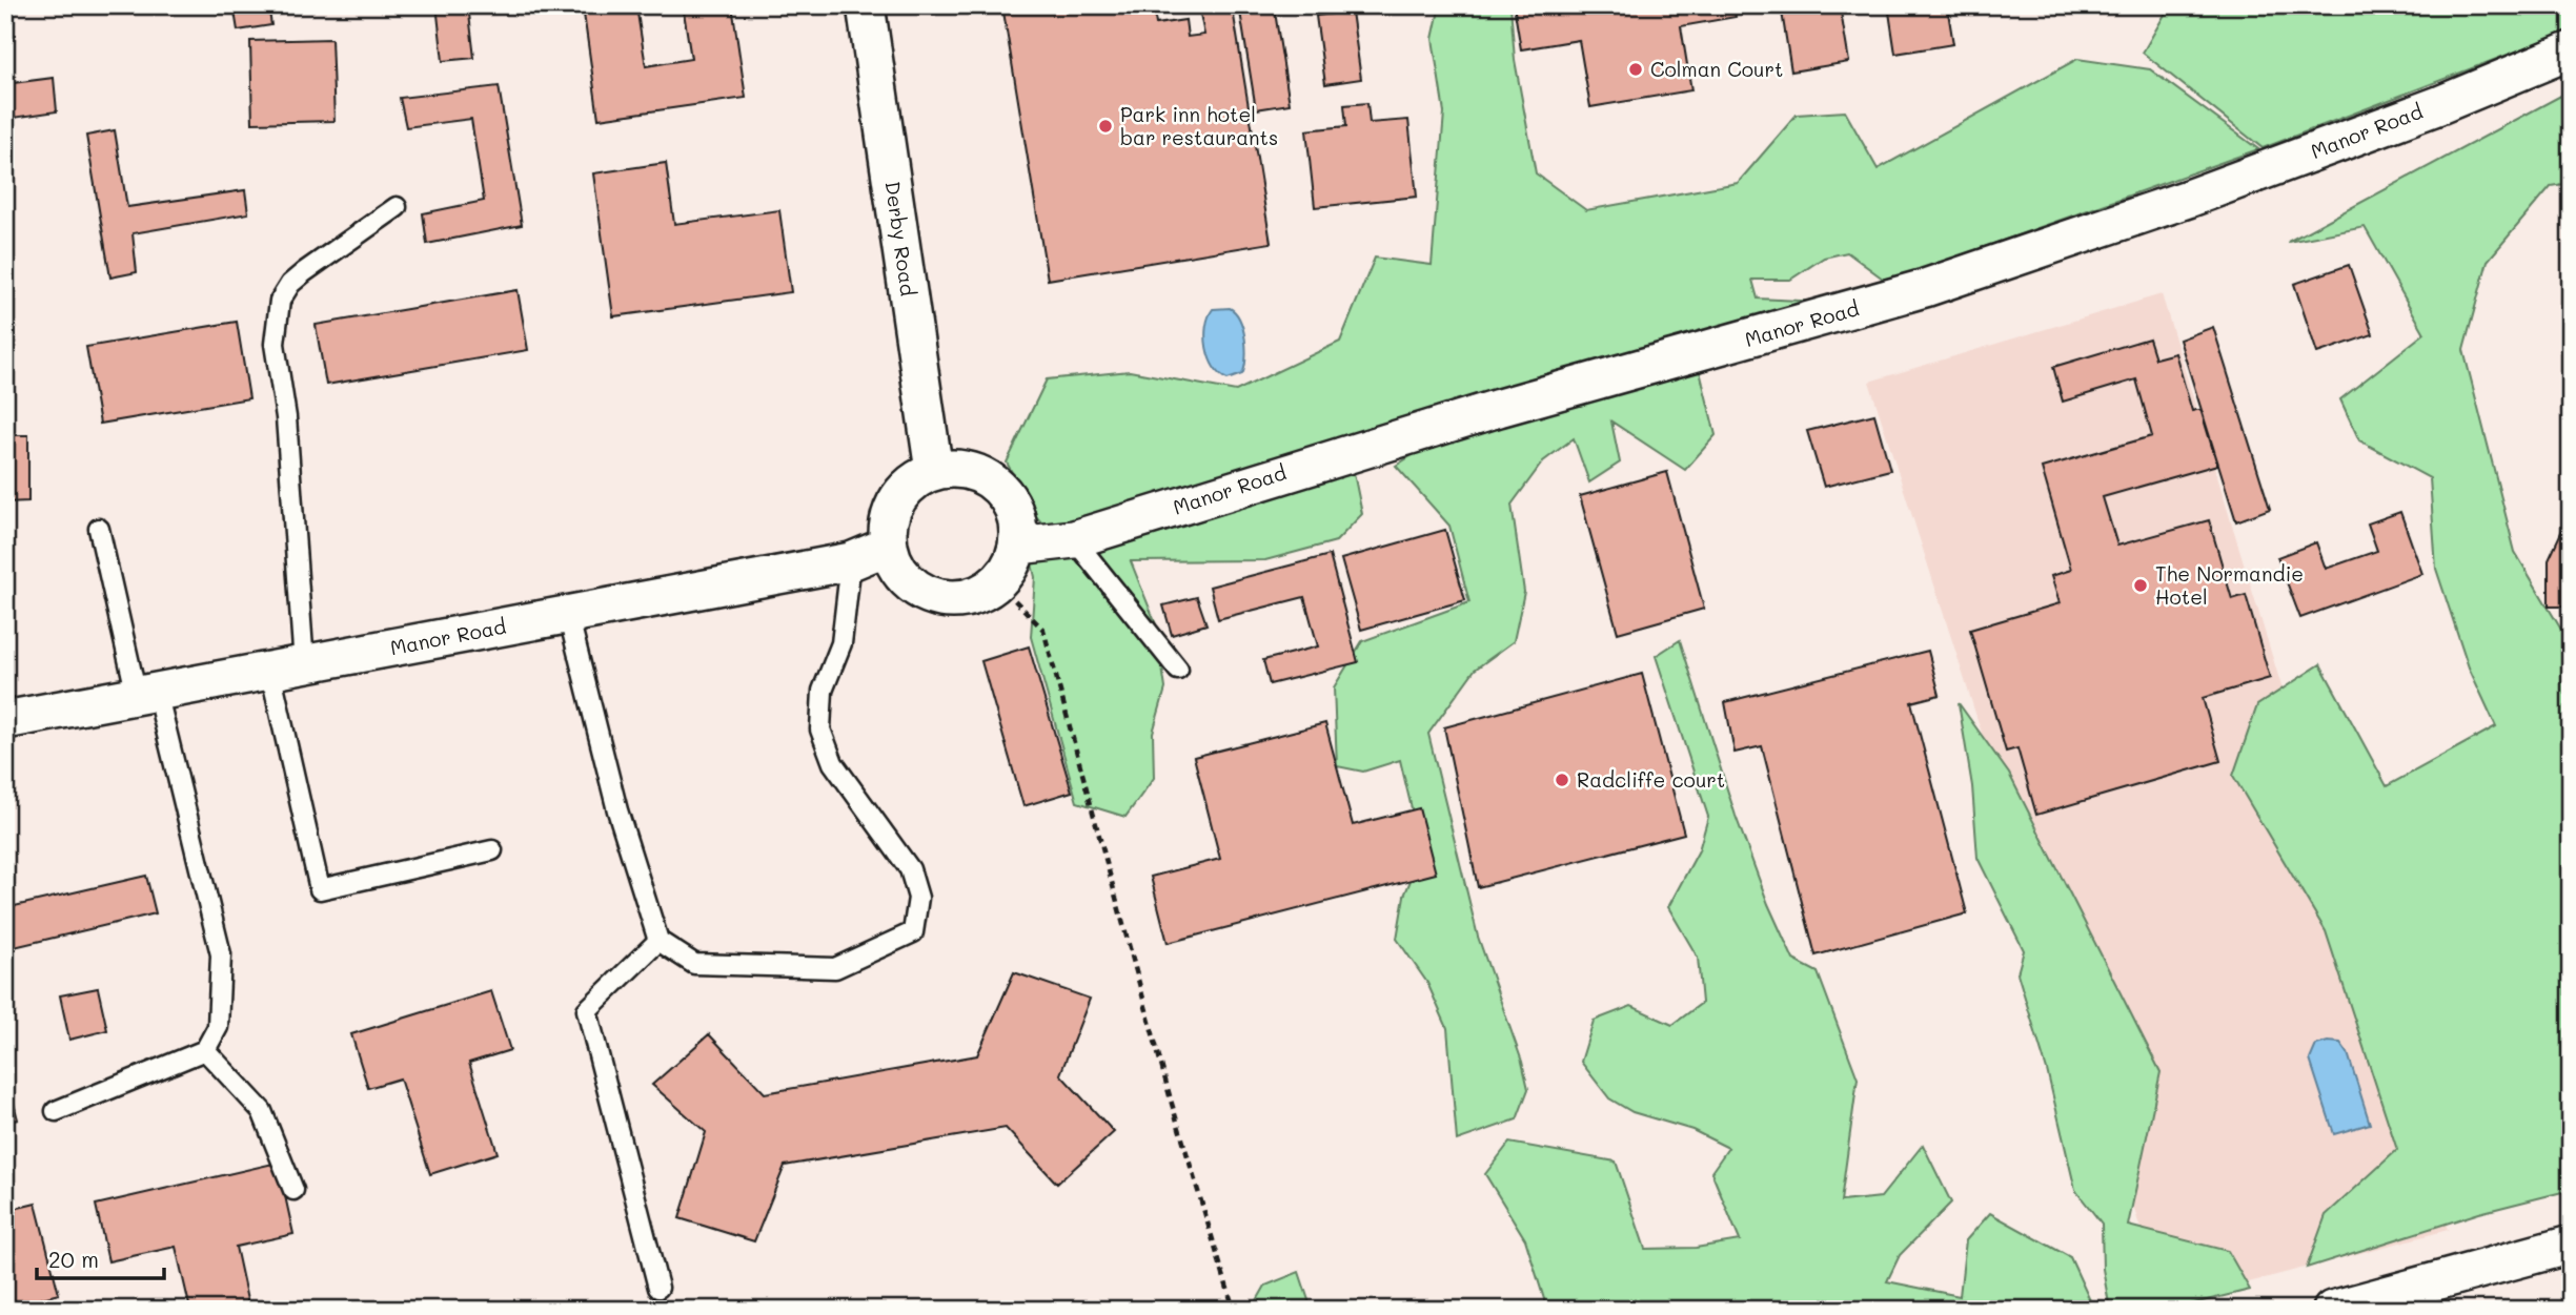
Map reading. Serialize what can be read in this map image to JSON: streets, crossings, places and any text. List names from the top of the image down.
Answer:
{
  "streets": {
    "street": ["Manor Road", "Derby Road"]
  },
  "crossings": [
    ["Manor Road", "Derby Road"]
  ],
  "places": [
    "Colman Court",
    "Park inn hotel bar restaurants",
    "The Normandie Hotel",
    "Radcliffe court"
  ],
  "scale_bar": "20 m"
}
